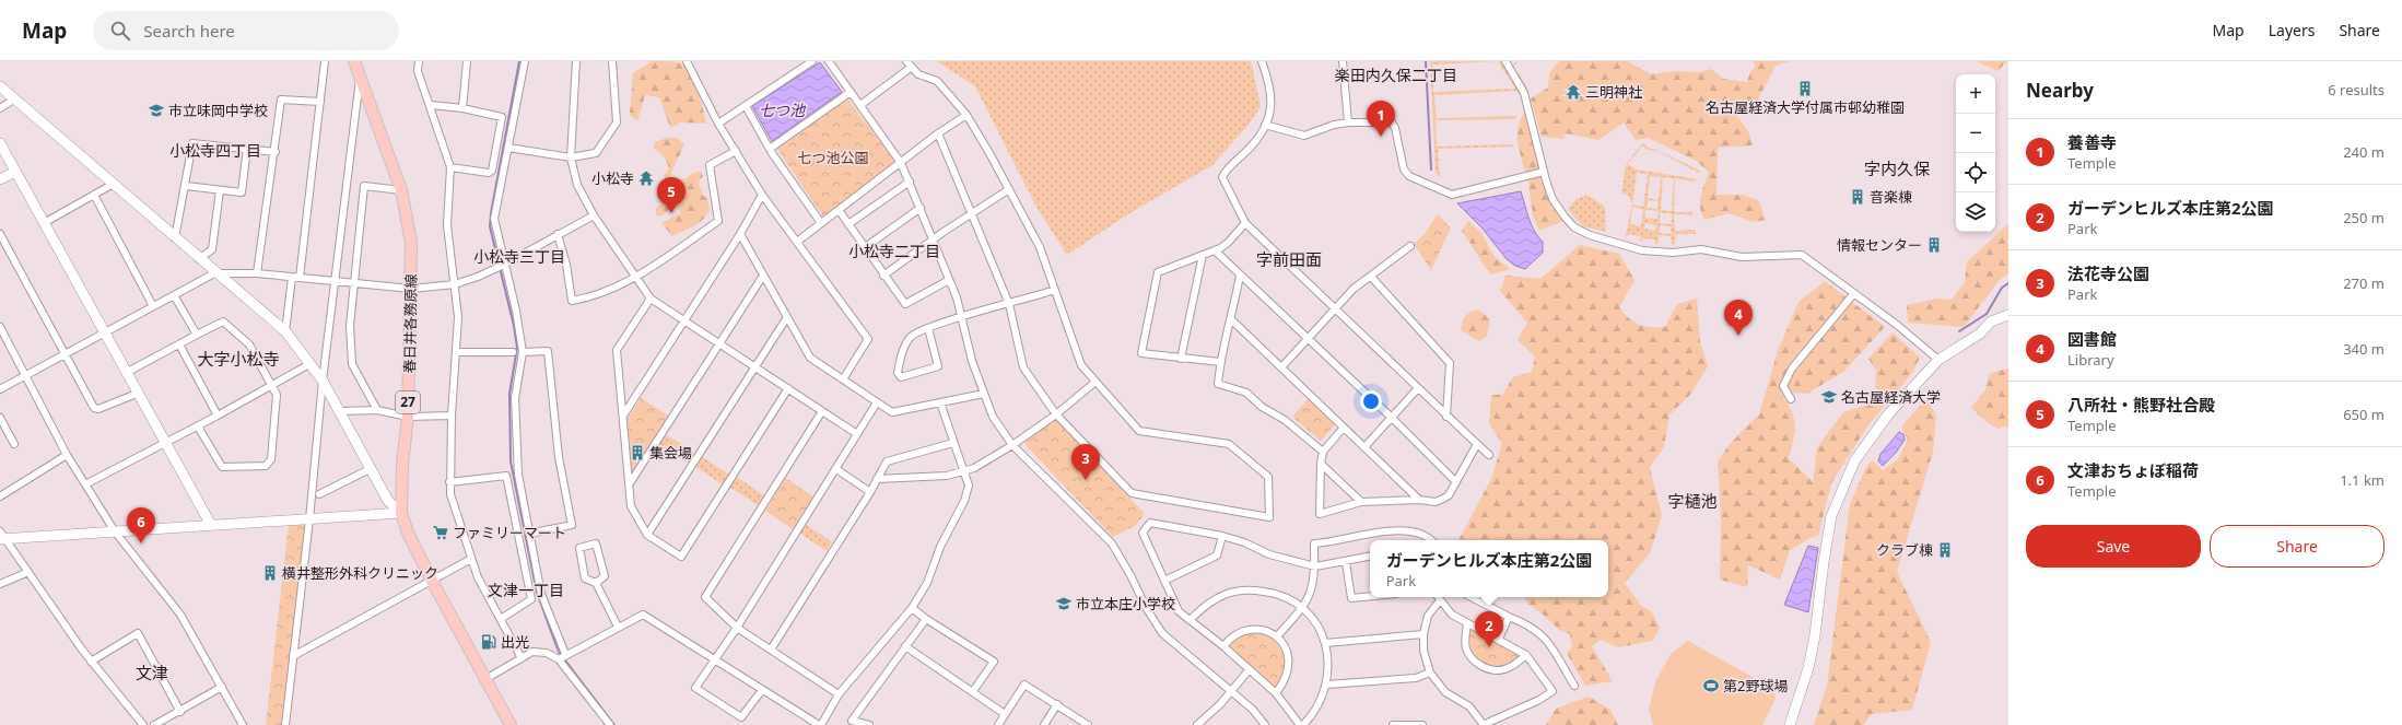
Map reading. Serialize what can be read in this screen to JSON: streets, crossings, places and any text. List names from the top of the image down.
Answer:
{
  "streets": {
    "main road": ["春日井各務原線", "27"]
  },
  "districts": [
    "楽田内久保二丁目",
    "小松寺四丁目",
    "字内久保",
    "小松寺二丁目",
    "小松寺三丁目",
    "字前田面",
    "大字小松寺",
    "字樋池",
    "文津一丁目",
    "文津"
  ],
  "water": ["七つ池"],
  "parks": ["七つ池公園"],
  "places": {
    "building": [
      "名古屋経済大学付属市邨幼稚園",
      "音楽棟",
      "情報センター",
      "集会場",
      "クラブ棟",
      "横井整形外科クリニック"
    ],
    "temple": ["三明神社", "小松寺"],
    "school or university": ["市立味岡中学校", "名古屋経済大学", "市立本庄小学校"],
    "supermarket": ["ファミリーマート"],
    "fuel station": ["出光"],
    "sports": ["第2野球場"]
  },
  "page": {
    "header": "Map",
    "search": "Search here",
    "nav": ["Map", "Layers", "Share"],
    "heading": ["Nearby", "6 results"],
    "map_buttons": ["+", "−"],
    "pins": [
      "1",
      "5",
      "4",
      "3",
      "6",
      "2"
    ],
    "list": [
      {
        "mark": "1",
        "name": "養善寺",
        "note": "Temple",
        "value": "240 m"
      },
      {
        "mark": "2",
        "name": "ガーデンヒルズ本庄第2公園",
        "note": "Park",
        "value": "250 m"
      },
      {
        "mark": "3",
        "name": "法花寺公園",
        "note": "Park",
        "value": "270 m"
      },
      {
        "mark": "4",
        "name": "図書館",
        "note": "Library",
        "value": "340 m"
      },
      {
        "mark": "5",
        "name": "八所社・熊野社合殿",
        "note": "Temple",
        "value": "650 m"
      },
      {
        "mark": "6",
        "name": "文津おちょぼ稲荷",
        "note": "Temple",
        "value": "1.1 km"
      }
    ],
    "buttons": ["Save", "Share"],
    "popup": ["ガーデンヒルズ本庄第2公園", "Park"]
  }
}
